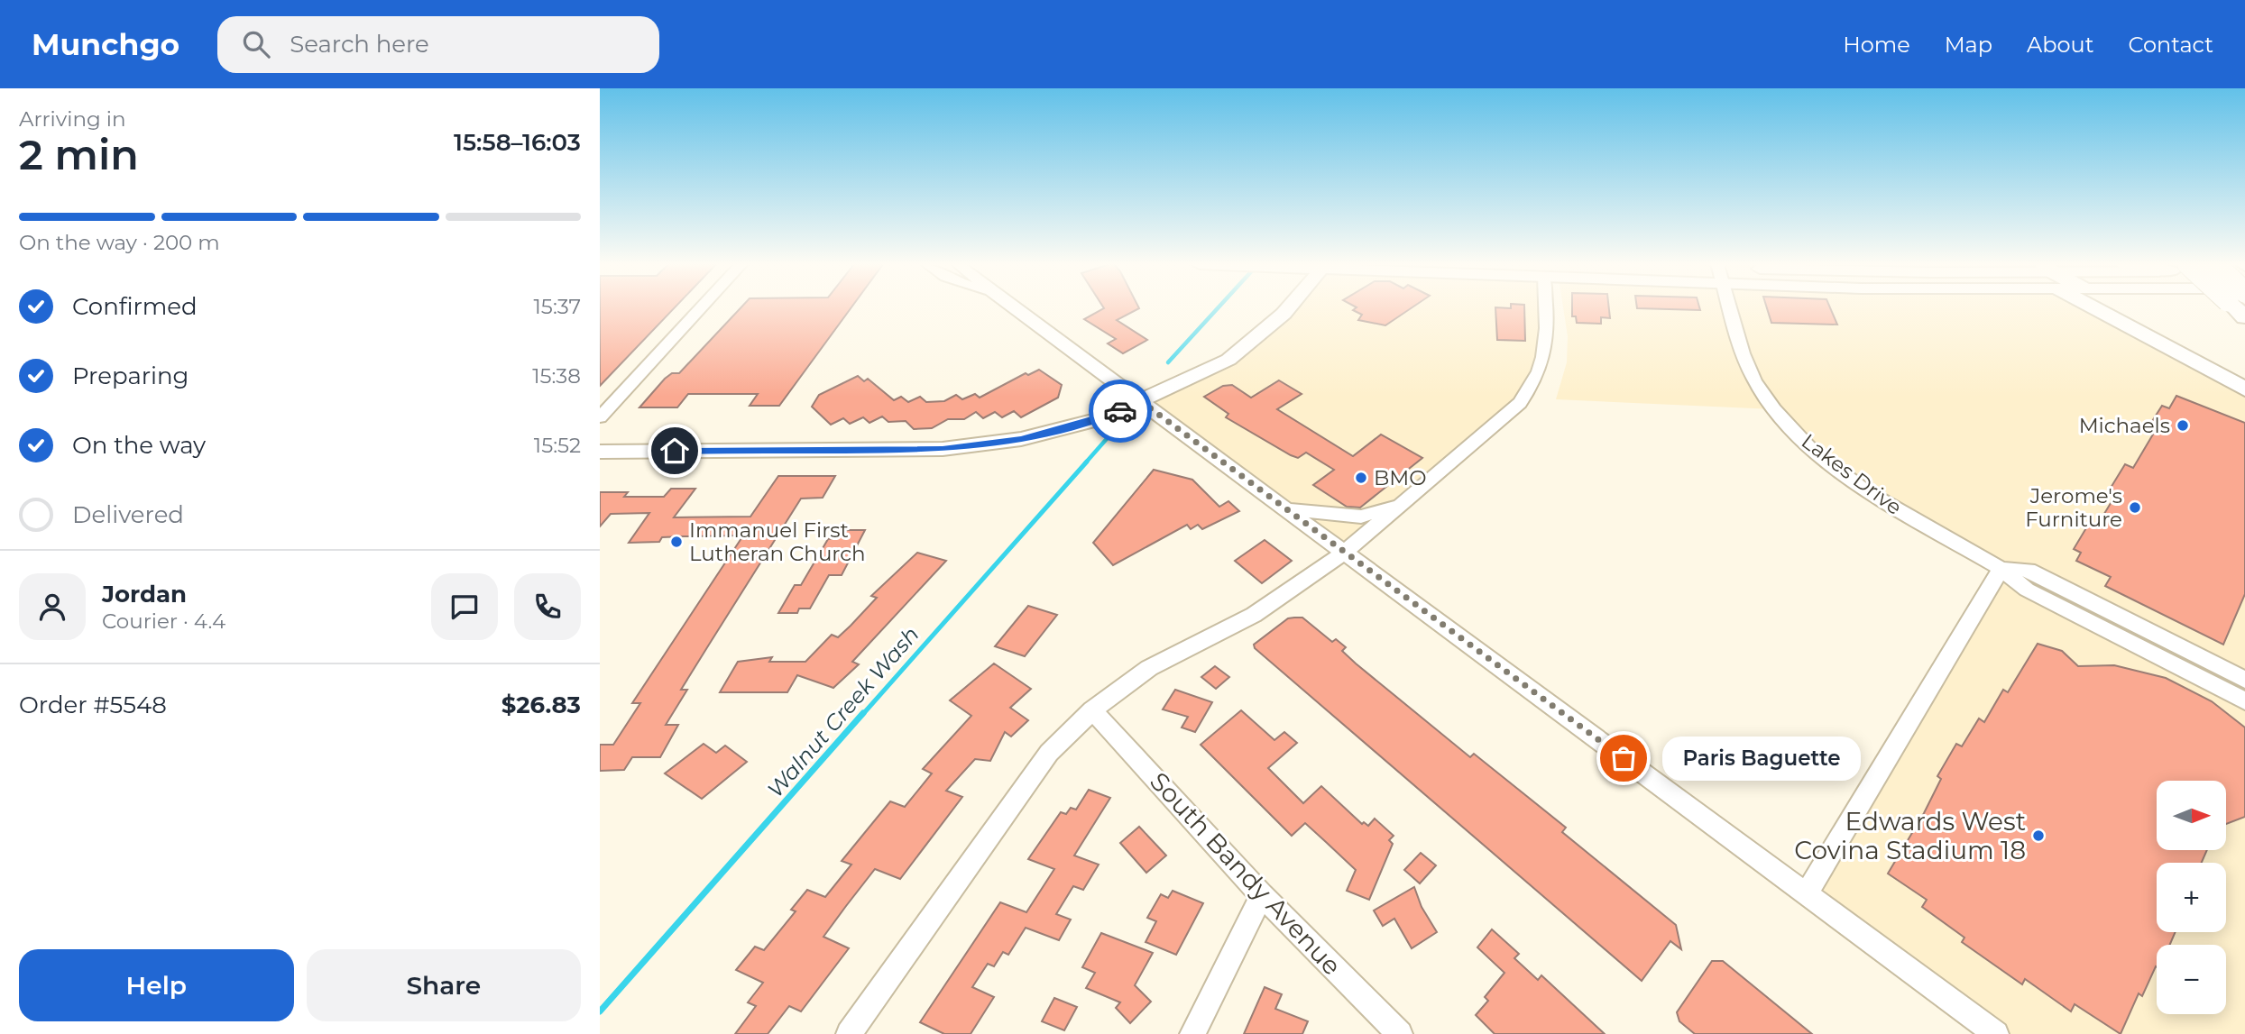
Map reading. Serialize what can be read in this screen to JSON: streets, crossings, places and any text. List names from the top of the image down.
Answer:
{
  "streets": {
    "street": ["Lakes Drive", "South Bandy Avenue"]
  },
  "water": ["Walnut Creek Wash"],
  "places": [
    "Michaels",
    "BMO",
    "Jerome's Furniture",
    "Immanuel First Lutheran Church",
    "Paris Baguette",
    "Edwards West Covina Stadium 18"
  ],
  "north": "right",
  "page": {
    "header": "Munchgo",
    "search": "Search here",
    "nav": [
      "Home",
      "Map",
      "About",
      "Contact"
    ],
    "heading": ["2 min", "Arriving in", "15:58–16:03"],
    "panel": [
      "Jordan",
      "Courier · 4.4",
      "Order #5548",
      "$26.83"
    ],
    "bar": "On the way · 200 m",
    "list": [
      ["Confirmed", "15:37"],
      ["Preparing", "15:38"],
      ["On the way", "15:52"],
      "Delivered"
    ],
    "bubble": "Paris Baguette",
    "map_buttons": ["+", "−"],
    "buttons": ["Help", "Share"]
  }
}
